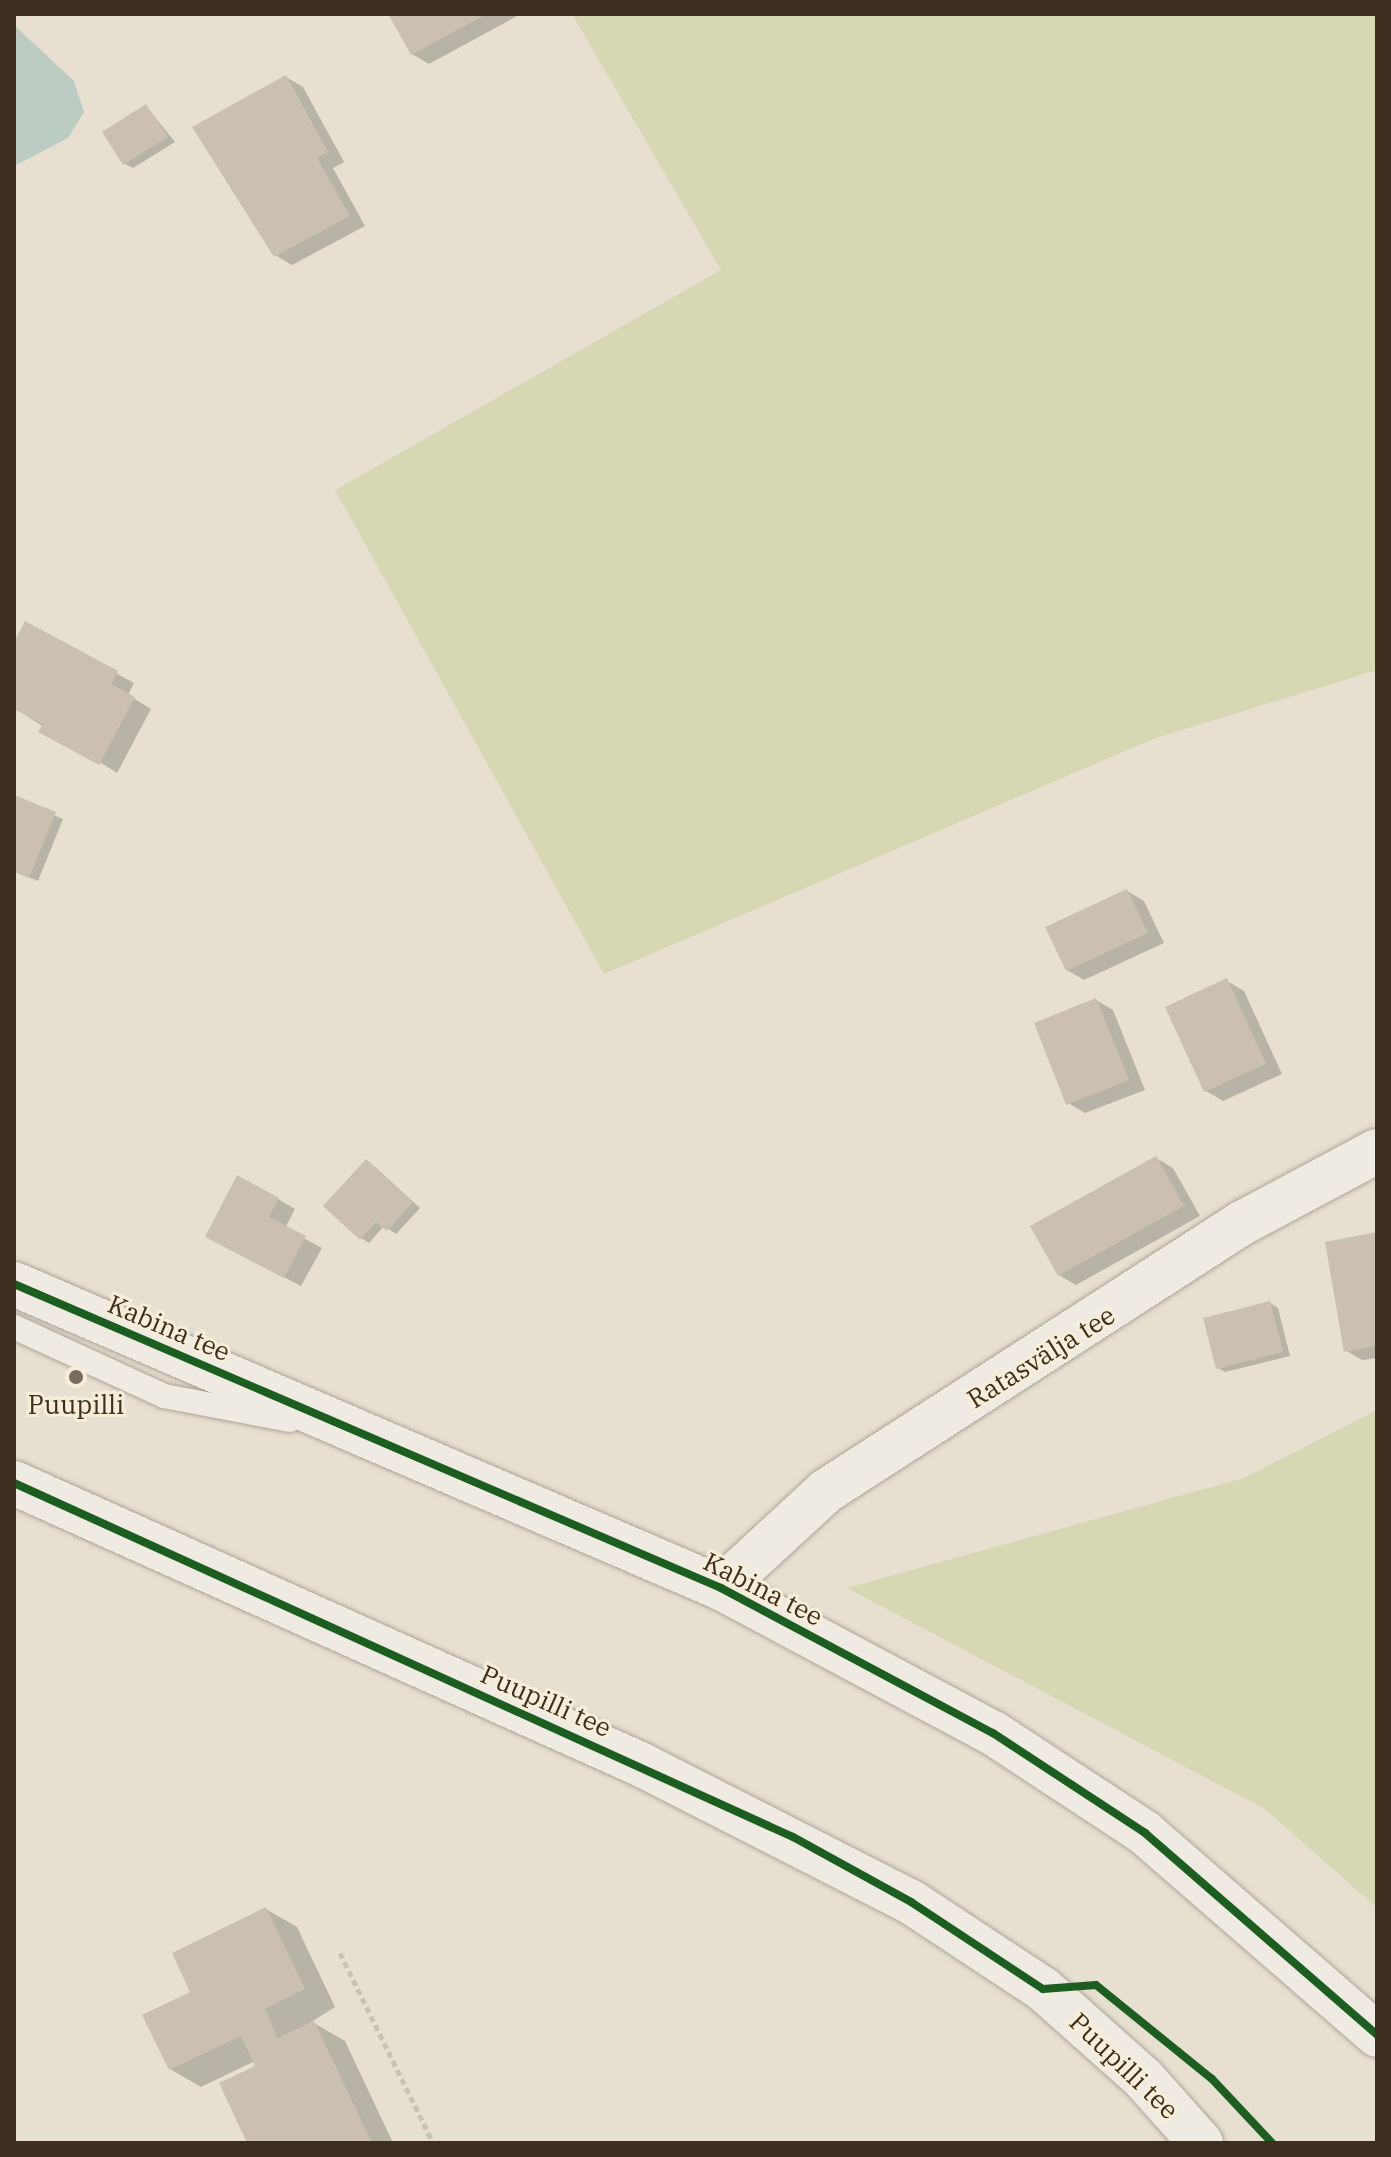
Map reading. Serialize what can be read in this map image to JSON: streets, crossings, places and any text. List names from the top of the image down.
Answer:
{
  "streets": {
    "street": ["Kabina tee", "Ratasvälja tee", "Puupilli tee"]
  },
  "crossings": [
    ["Kabina tee", "Ratasvälja tee"]
  ],
  "places": ["Puupilli"]
}
